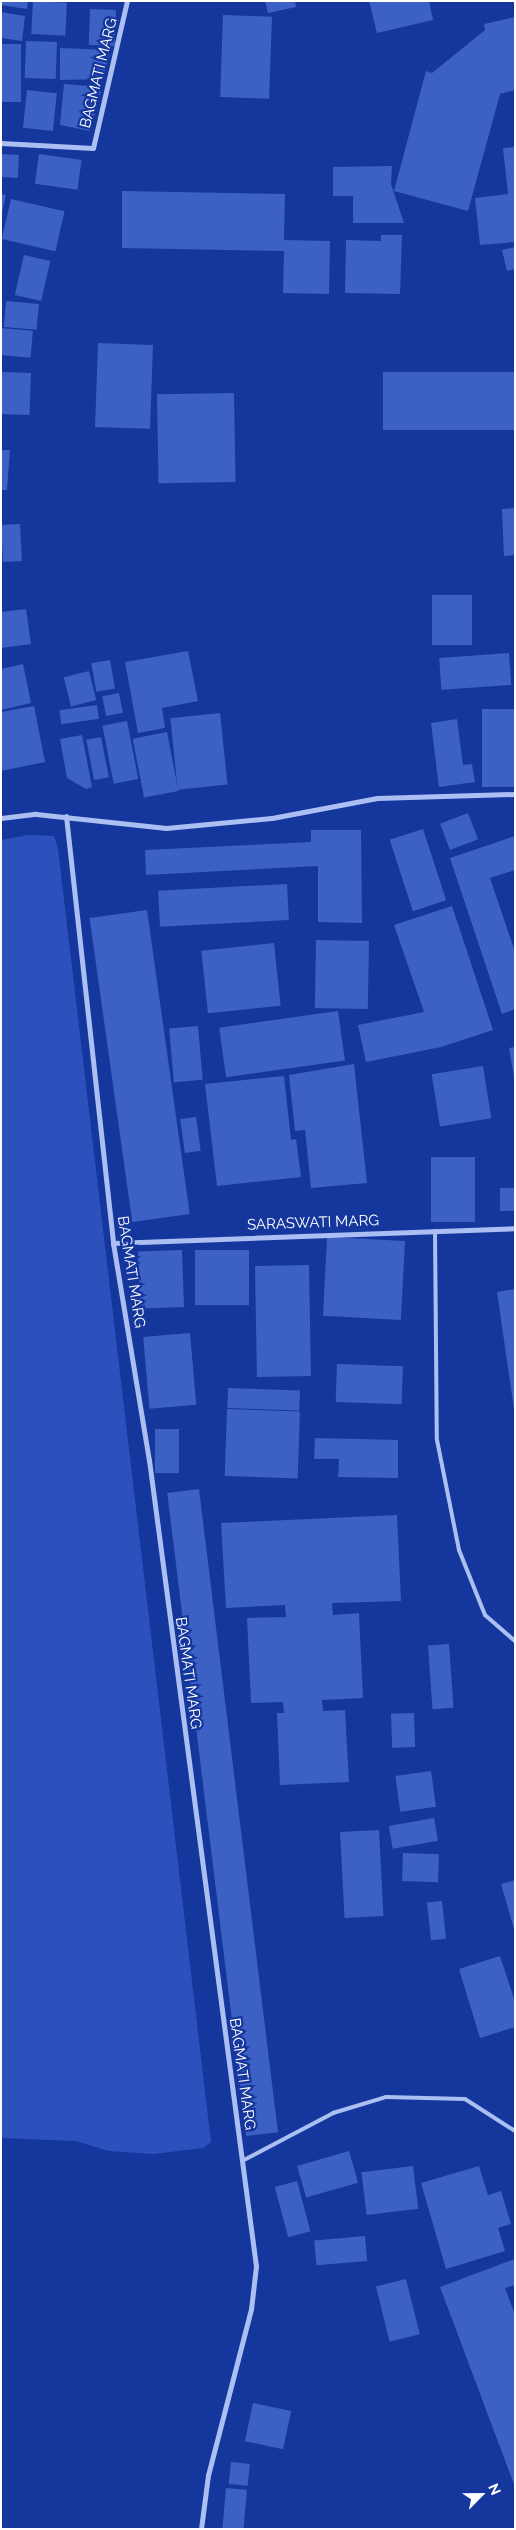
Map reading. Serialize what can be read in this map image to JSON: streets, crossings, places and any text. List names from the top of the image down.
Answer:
{
  "streets": {
    "street": ["BAGMATI MARG", "SARASWATI MARG"]
  },
  "crossings": [
    ["BAGMATI MARG", "SARASWATI MARG"]
  ],
  "north": "top right"
}
